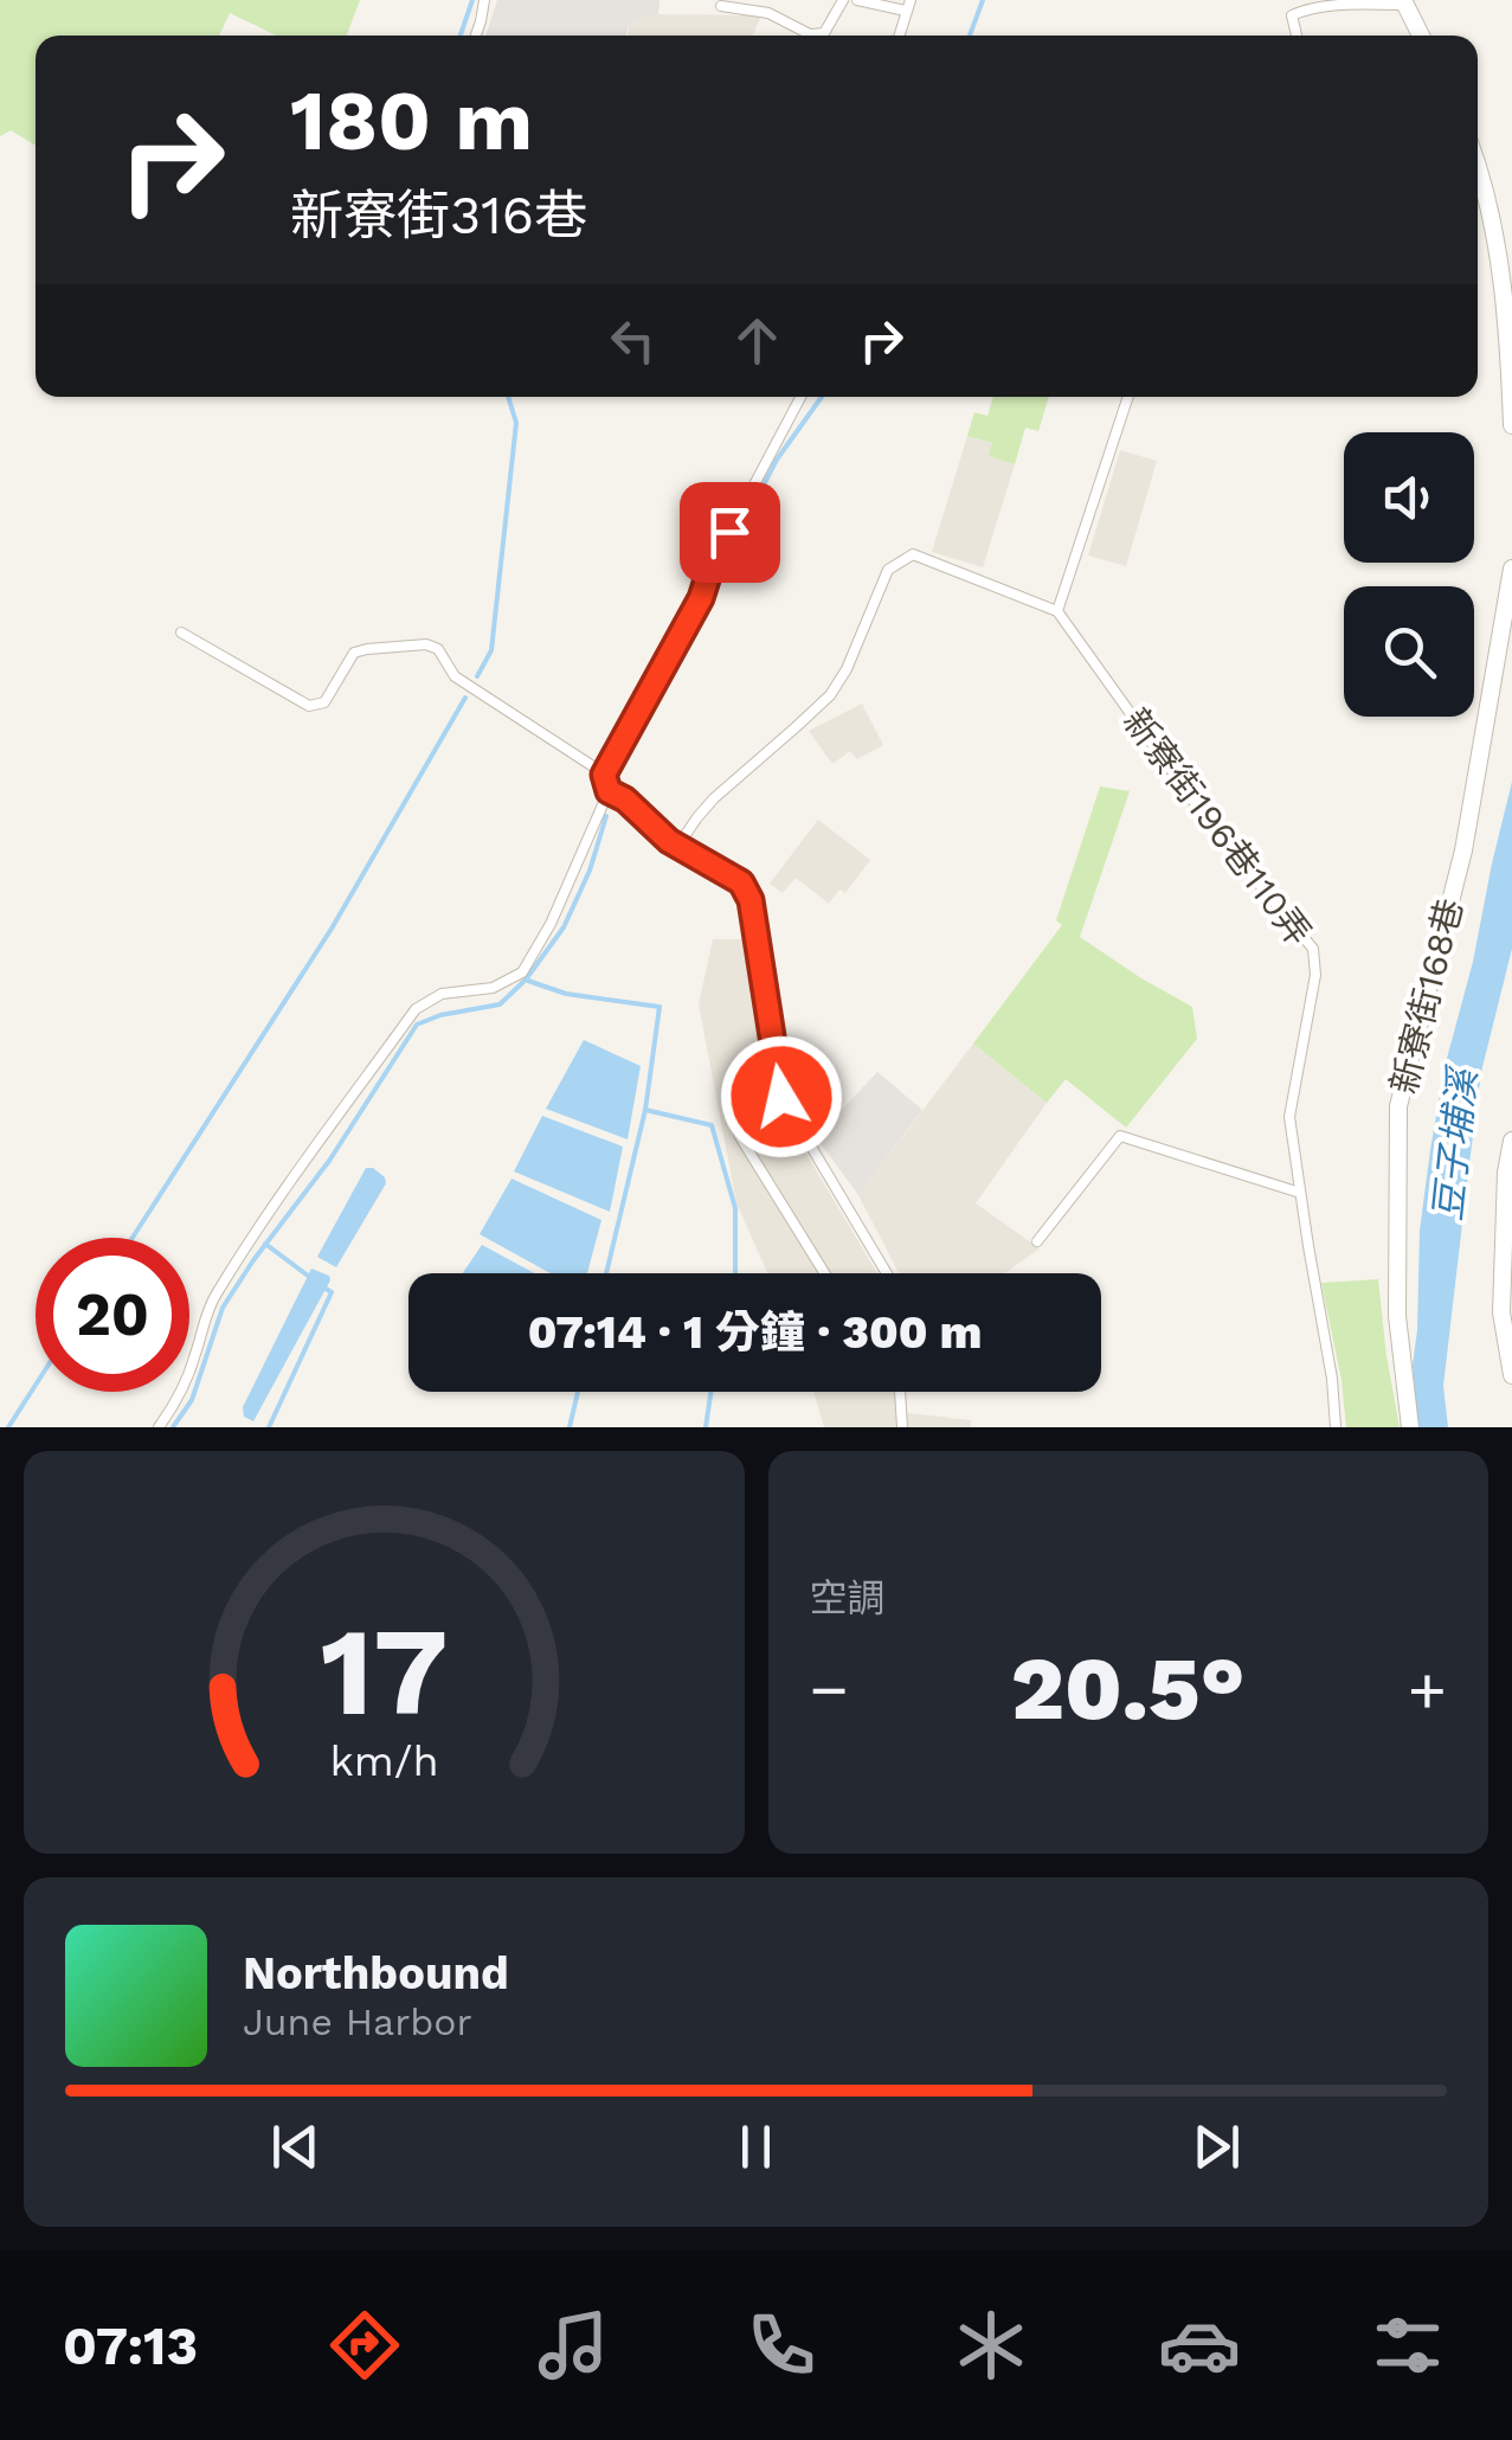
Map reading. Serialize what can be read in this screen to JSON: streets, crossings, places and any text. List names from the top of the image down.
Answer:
{
  "streets": {
    "street": ["新寮街168巷"],
    "lane": ["新寮街196巷110弄"]
  },
  "water": ["豆子埔溪"],
  "page": {
    "turn": ["180 m", "新寮街316巷"],
    "limit": "20",
    "trip": "07:14 · 1 分鐘 · 300 m",
    "tile": "空調",
    "heat": ["−", "20.5°", "+"],
    "song": ["Northbound", "June Harbor"],
    "tabs": "07:13",
    "gauge": ["17", "km/h"]
  }
}
